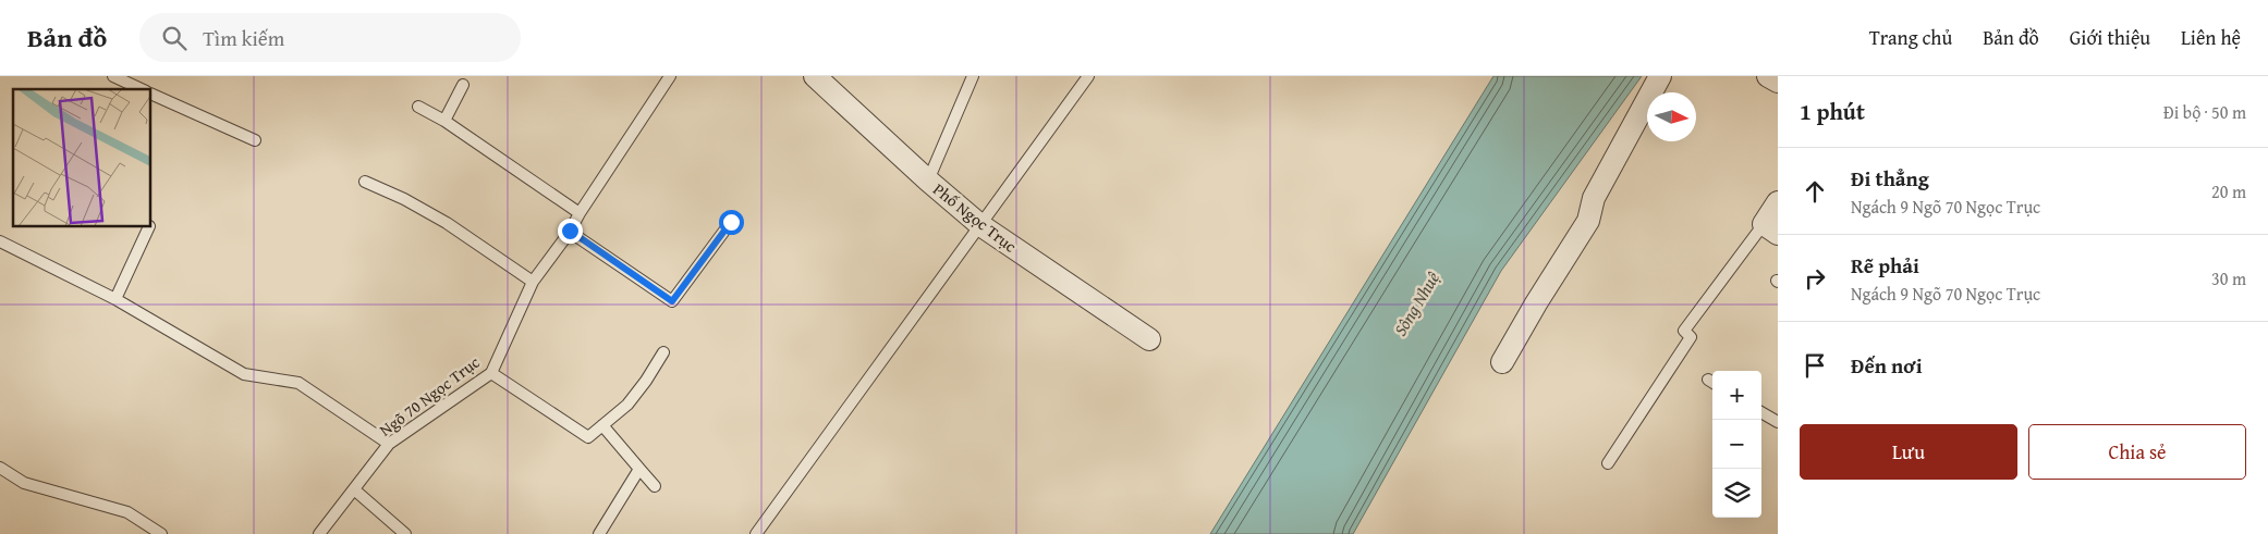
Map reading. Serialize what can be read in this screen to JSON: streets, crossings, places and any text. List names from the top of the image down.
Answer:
{
  "streets": {
    "street": ["Phố Ngọc Trục"],
    "lane": ["Ngõ 70 Ngọc Trục"]
  },
  "water": ["Sông Nhuệ"],
  "north": "right",
  "page": {
    "header": "Bản đồ",
    "search": "Tìm kiếm",
    "nav": [
      "Trang chủ",
      "Bản đồ",
      "Giới thiệu",
      "Liên hệ"
    ],
    "heading": ["1 phút", "Đi bộ · 50 m"],
    "list": [
      ["Đi thẳng", "Ngách 9 Ngõ 70 Ngọc Trục", "20 m"],
      ["Rẽ phải", "Ngách 9 Ngõ 70 Ngọc Trục", "30 m"],
      "Đến nơi"
    ],
    "map_buttons": ["+", "−"],
    "buttons": ["Lưu", "Chia sẻ"]
  }
}
